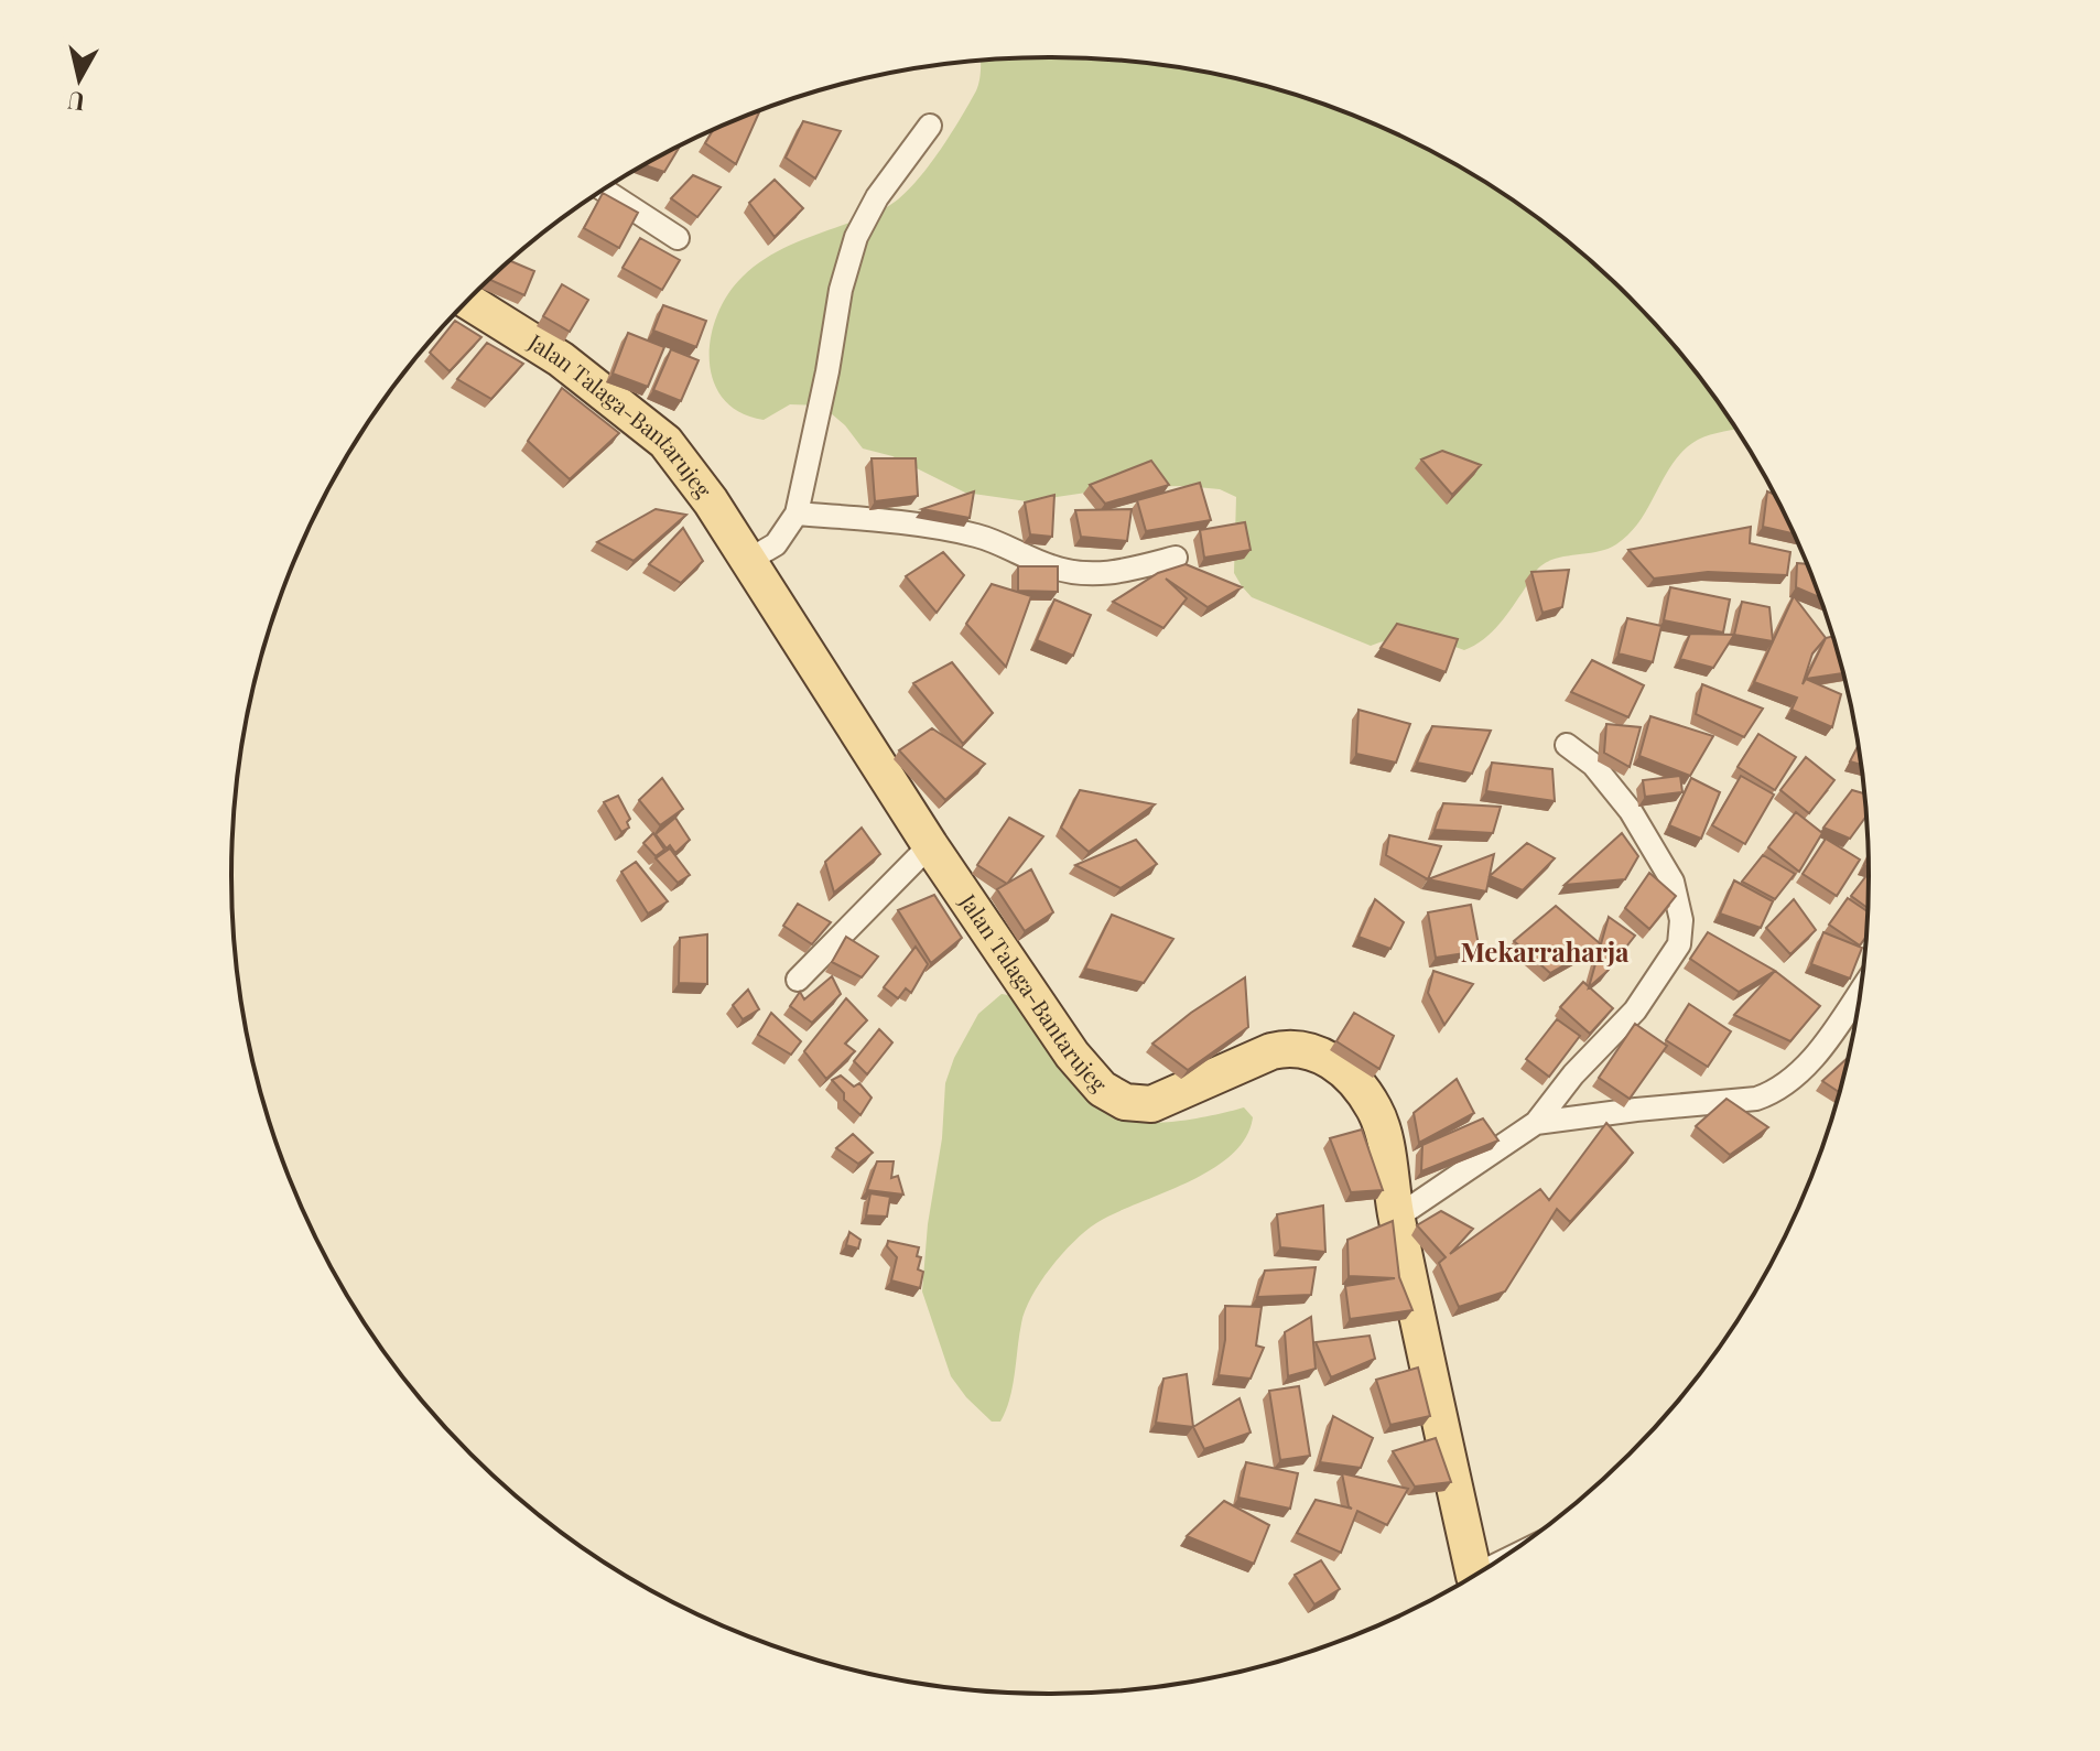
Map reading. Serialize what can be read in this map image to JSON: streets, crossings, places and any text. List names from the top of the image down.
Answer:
{
  "streets": {
    "main road": ["Jalan Talaga-Bantarujeg"]
  },
  "districts": ["Mekarraharja"],
  "north": "bottom"
}
